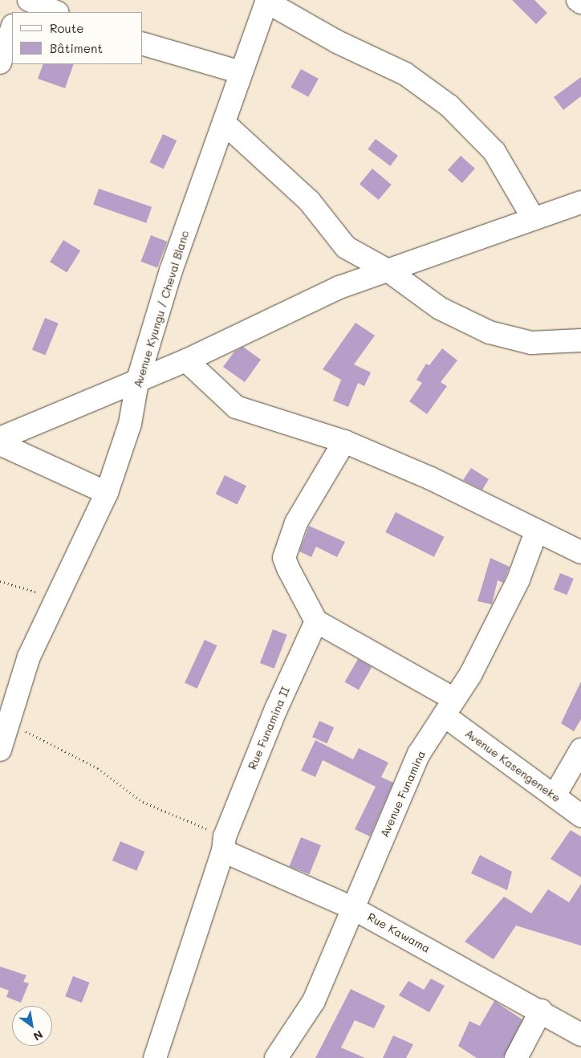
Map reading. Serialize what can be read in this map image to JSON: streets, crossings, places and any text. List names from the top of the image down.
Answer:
{
  "streets": {
    "street": [
      "Avenue Kyungu / Cheval Blanc",
      "Rue Funamina II",
      "Avenue Kasengeneke",
      "Avenue Funamina",
      "Rue Kawama"
    ]
  },
  "crossings": [
    ["Rue Funamina II", "Avenue Kasengeneke"],
    ["Rue Funamina II", "Rue Kawama"],
    ["Avenue Kasengeneke", "Avenue Funamina"],
    ["Avenue Funamina", "Rue Kawama"]
  ],
  "legend": ["Route", "Bâtiment"],
  "north": "bottom right"
}
